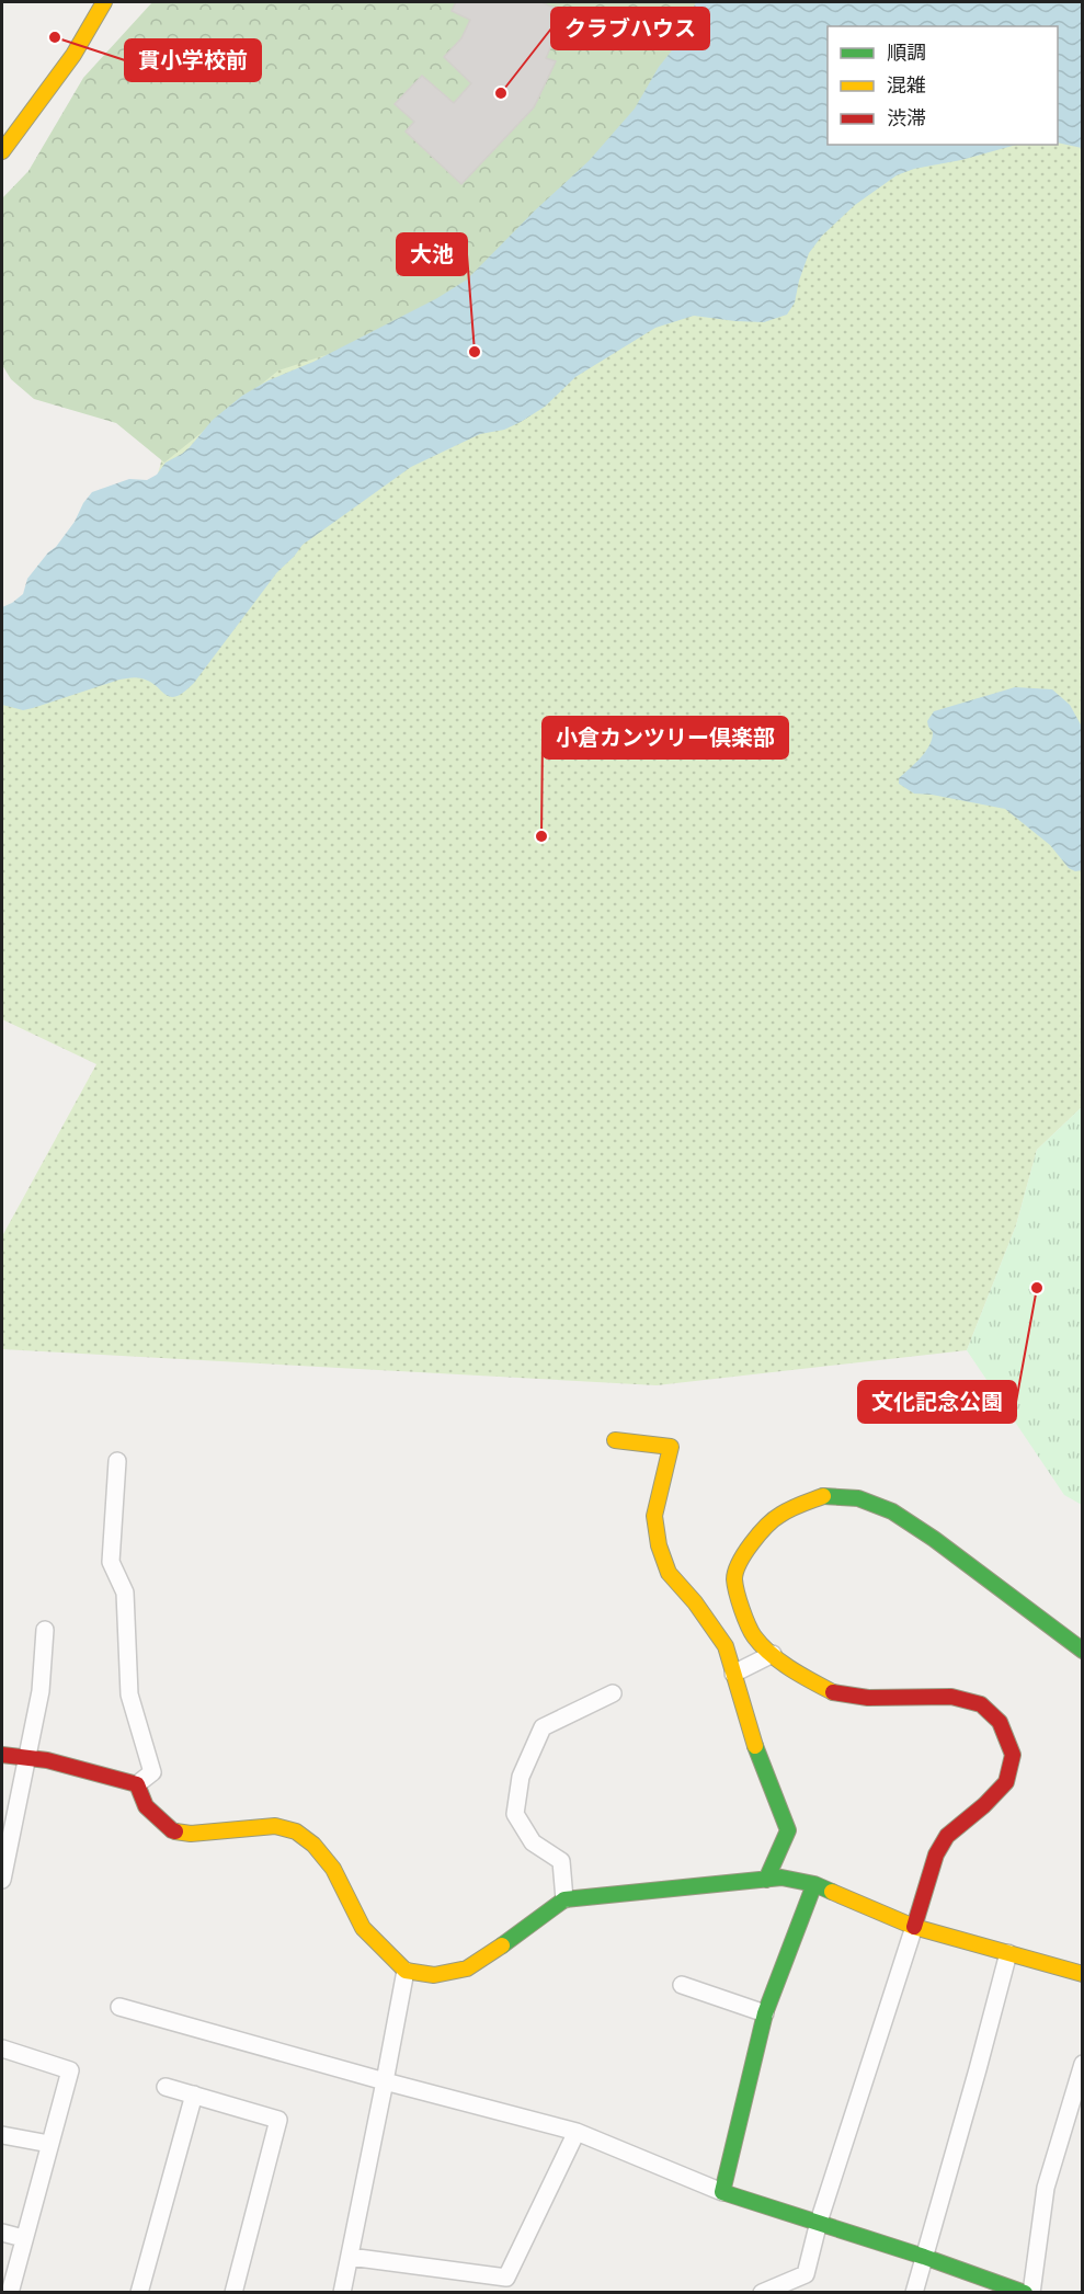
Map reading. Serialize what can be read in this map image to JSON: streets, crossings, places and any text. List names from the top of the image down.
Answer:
{
  "places": [
    "貫小学校前",
    "クラブハウス",
    "大池",
    "小倉カンツリー倶楽部",
    "文化記念公園"
  ],
  "legend": ["順調", "混雑", "渋滞"]
}
